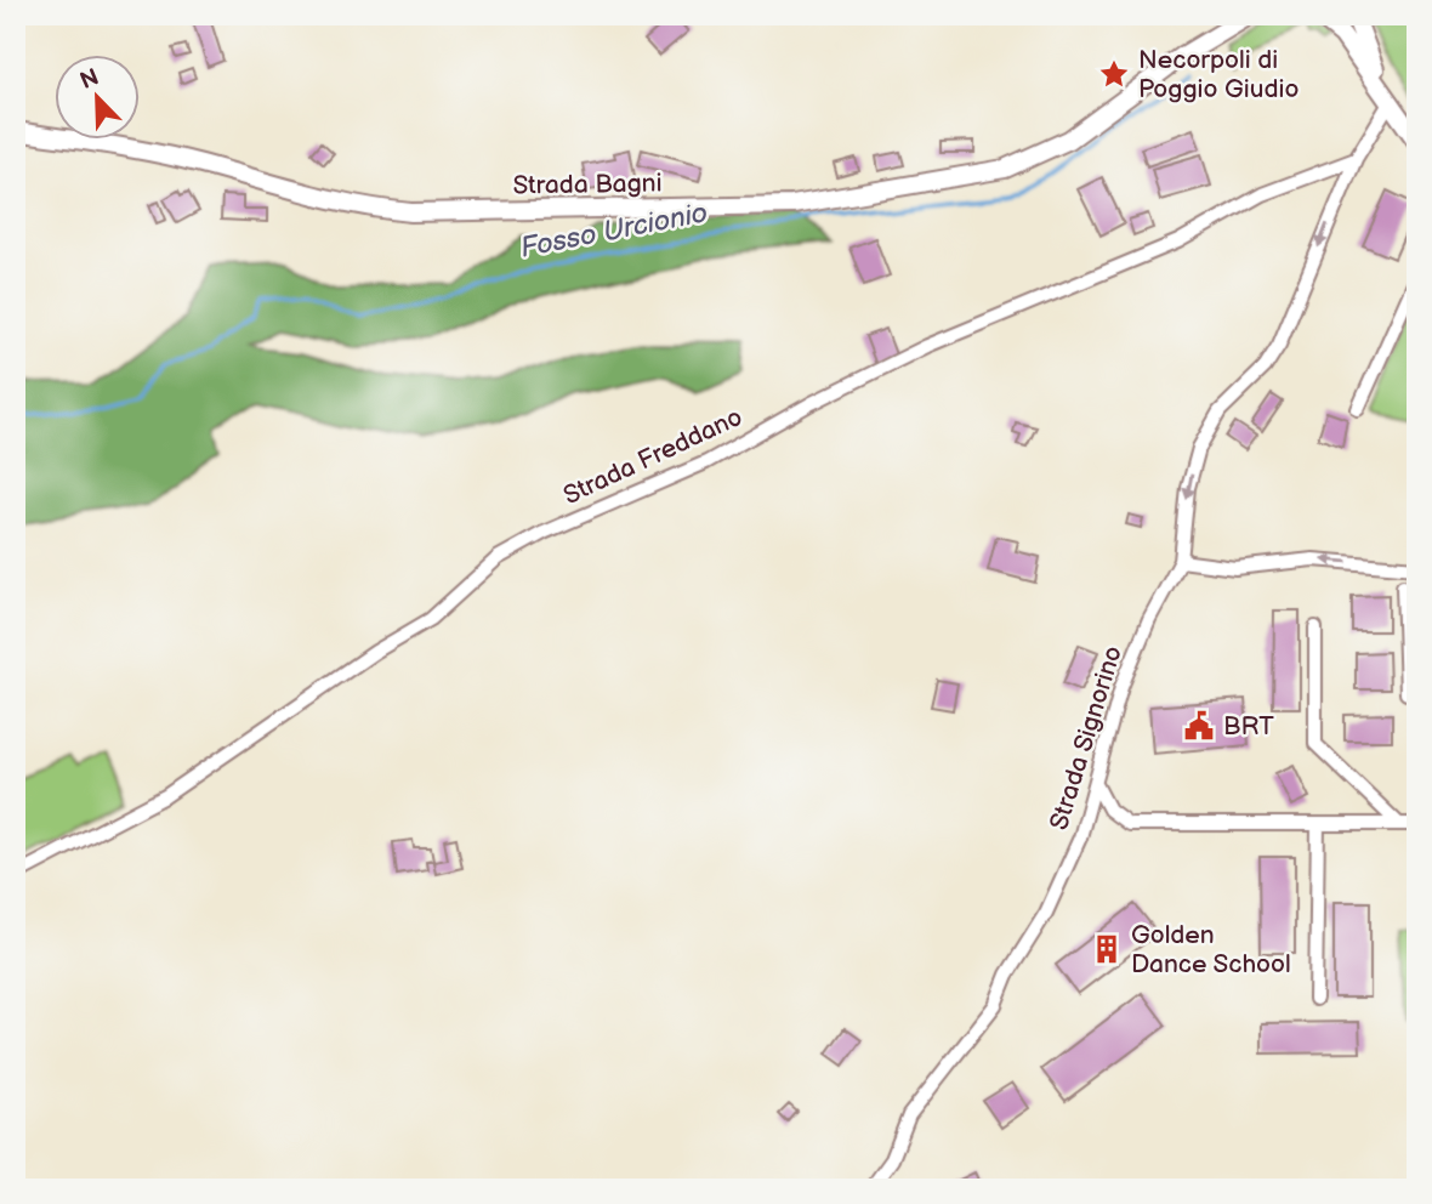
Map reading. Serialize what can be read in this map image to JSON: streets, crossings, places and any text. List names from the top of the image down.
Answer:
{
  "streets": {
    "street": ["Strada Bagni", "Strada Freddano", "Strada Signorino"]
  },
  "crossings": [
    ["Strada Freddano", "Strada Signorino"]
  ],
  "water": ["Fosso Urcionio"],
  "places": {
    "place": ["Necorpoli di Poggio Giudio"],
    "public building": ["BRT"],
    "building": ["Golden Dance School"]
  },
  "north": "top left"
}
